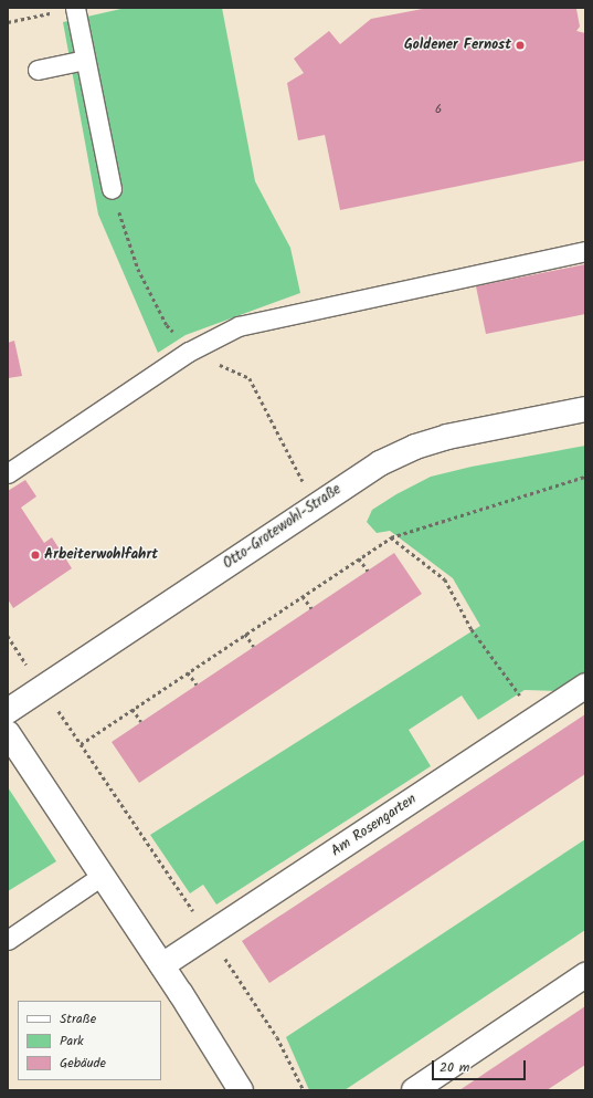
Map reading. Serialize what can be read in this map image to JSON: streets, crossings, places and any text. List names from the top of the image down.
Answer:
{
  "streets": {
    "street": ["Otto-Grotewohl-Straße", "Am Rosengarten"]
  },
  "places": ["Goldener Fernost", "Arbeiterwohlfahrt"],
  "house_numbers": ["6"],
  "legend": ["Straße", "Park", "Gebäude"],
  "scale_bar": "20 m"
}
